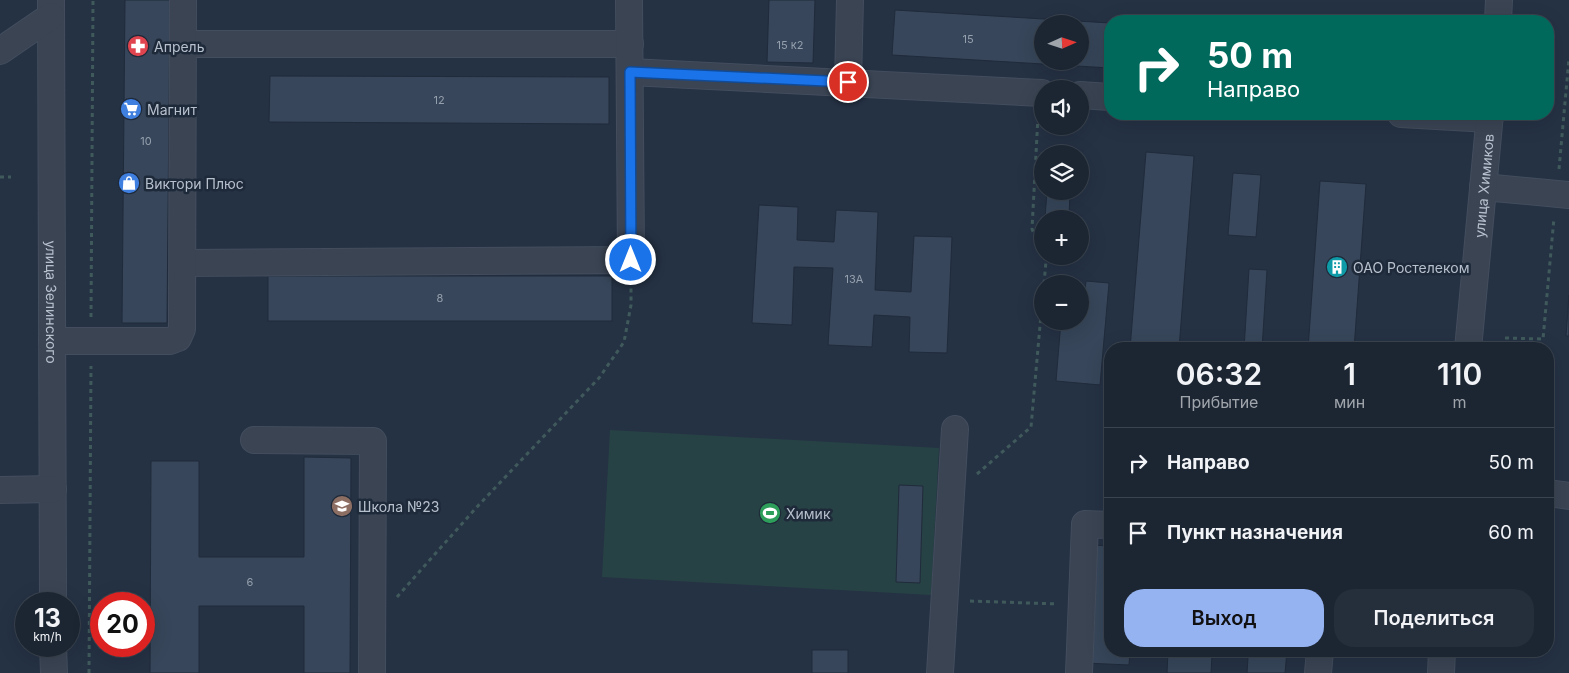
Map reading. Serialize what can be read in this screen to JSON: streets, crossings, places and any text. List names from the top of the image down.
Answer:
{
  "streets": {
    "street": ["улица Химиков", "улица Зелинского"]
  },
  "places": {
    "pharmacy": ["Апрель"],
    "supermarket": ["Магнит"],
    "shop": ["Виктори Плюс"],
    "building": ["ОАО Ростелеком"],
    "school or university": ["Школа №23"],
    "sports": ["Химик"]
  },
  "house_numbers": [
    "15",
    "15 к2",
    "12",
    "10",
    "13А",
    "8",
    "6"
  ],
  "north": "right",
  "page": {
    "map_buttons": ["+", "−"],
    "turn": ["50 m", "Направо"],
    "eta": [
      "06:32",
      "Прибытие",
      "1",
      "мин",
      "110",
      "m"
    ],
    "list": [
      {
        "name": "Направо",
        "value": "50 m"
      },
      {
        "name": "Пункт назначения",
        "value": "60 m"
      }
    ],
    "buttons": ["Выход", "Поделиться"],
    "speed": "13 km/h",
    "limit": "20"
  }
}
